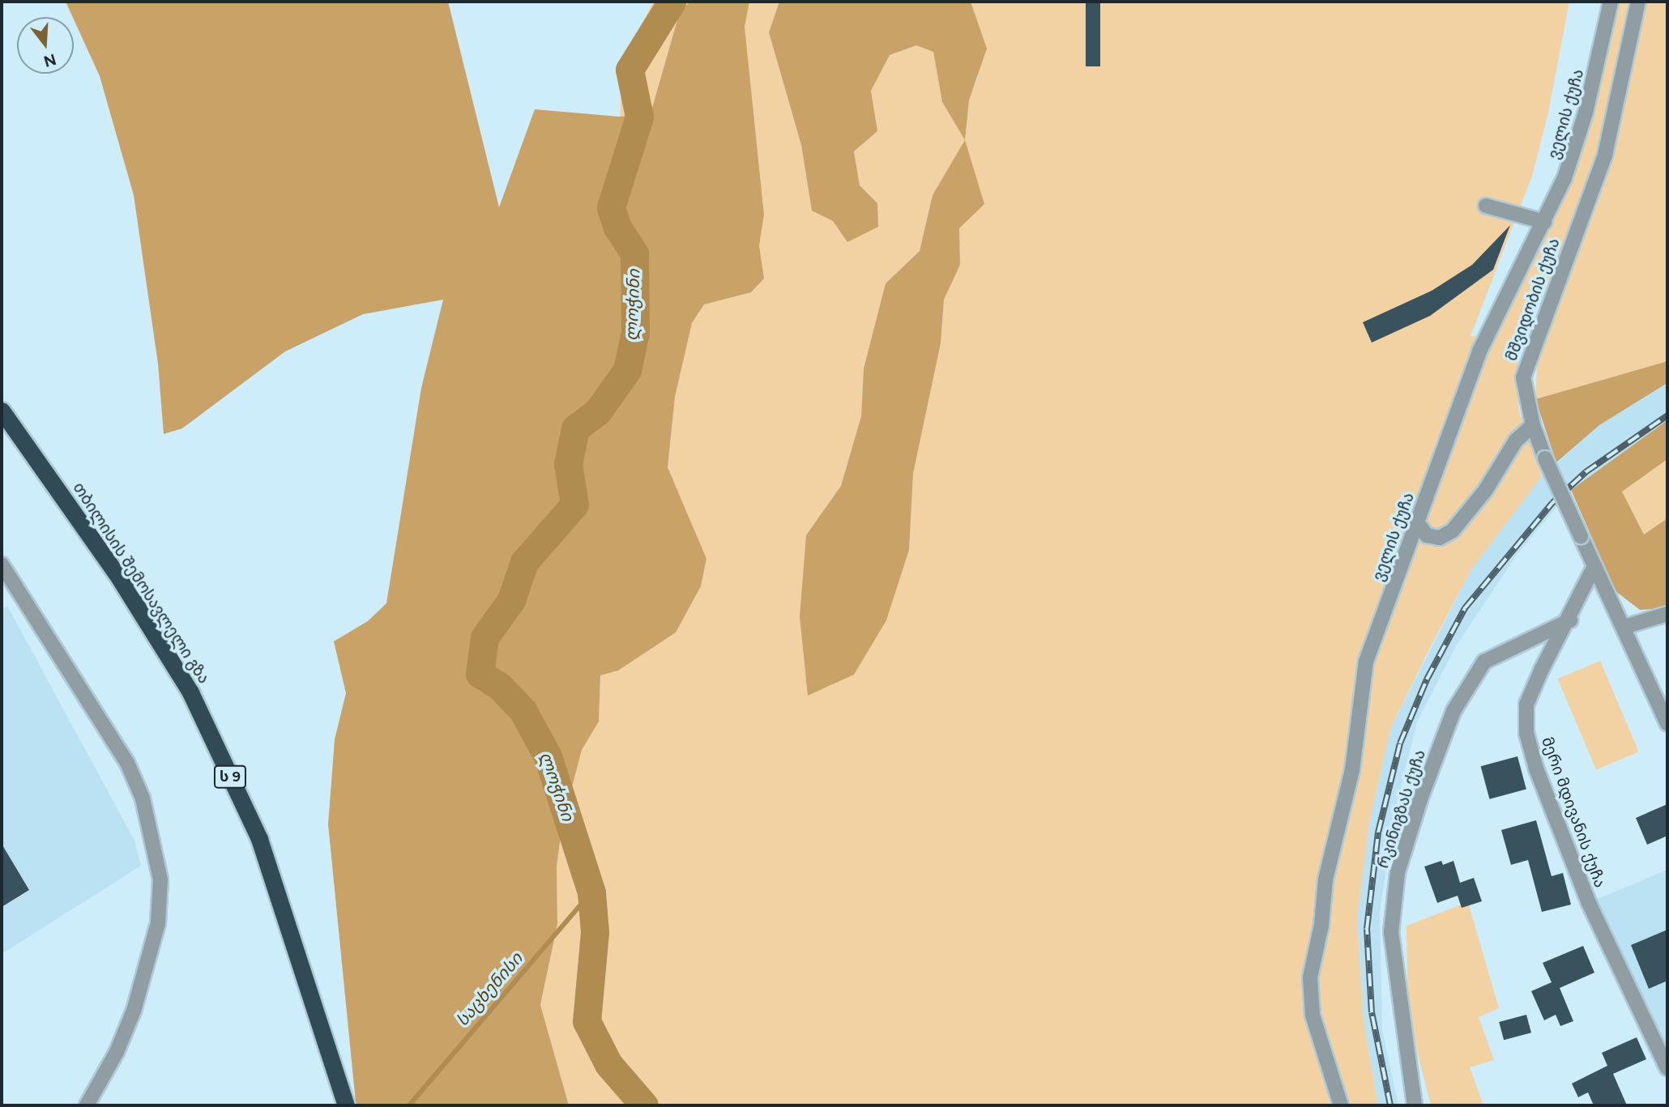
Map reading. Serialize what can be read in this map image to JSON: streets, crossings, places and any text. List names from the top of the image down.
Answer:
{
  "streets": {
    "highway": ["თბილისის შემოსავლელი გზა", "ს 9"],
    "street": [
      "ველის ქუჩა",
      "მშვიდობის ქუჩა",
      "რკინიგზას ქუჩა",
      "მერი მდივანის ქუჩა"
    ]
  },
  "crossings": [
    ["მშვიდობის ქუჩა", "მერი მდივანის ქუჩა"],
    ["რკინიგზას ქუჩა", "მერი მდივანის ქუჩა"]
  ],
  "water": ["ლოჭინი", "საცხენისი"],
  "north": "bottom"
}
